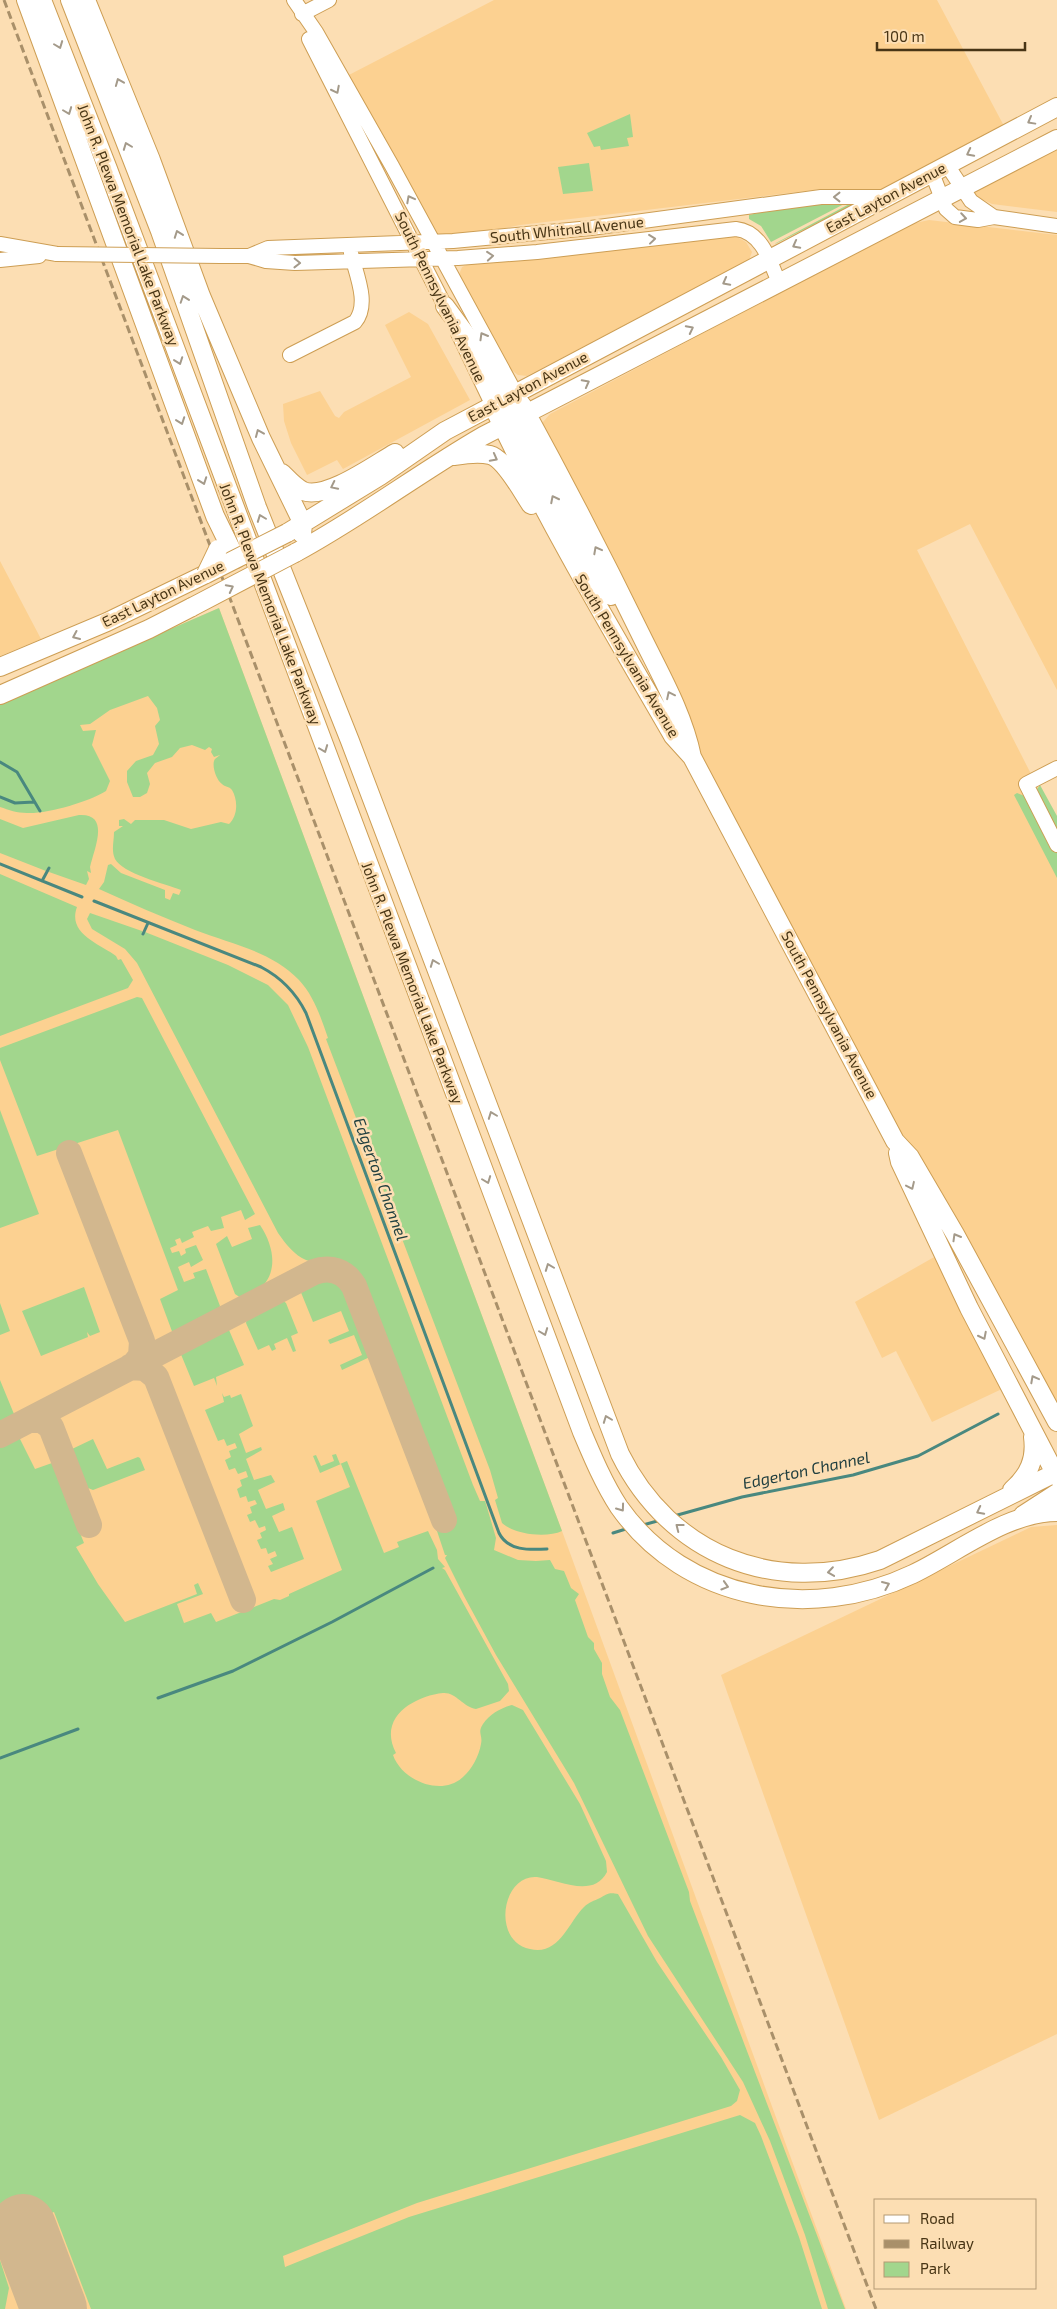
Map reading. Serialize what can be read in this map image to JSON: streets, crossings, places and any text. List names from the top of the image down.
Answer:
{
  "streets": {
    "main road": ["East Layton Avenue", "John R. Plewa Memorial Lake Parkway", "South Pennsylvania Avenue"],
    "street": ["South Whitnall Avenue"]
  },
  "crossings": [
    ["East Layton Avenue", "South Whitnall Avenue"],
    ["East Layton Avenue", "South Pennsylvania Avenue"],
    ["John R. Plewa Memorial Lake Parkway", "South Pennsylvania Avenue"],
    ["South Whitnall Avenue", "South Pennsylvania Avenue"]
  ],
  "water": ["Edgerton Channel"],
  "legend": ["Road", "Railway", "Park"],
  "scale_bar": "100 m"
}
